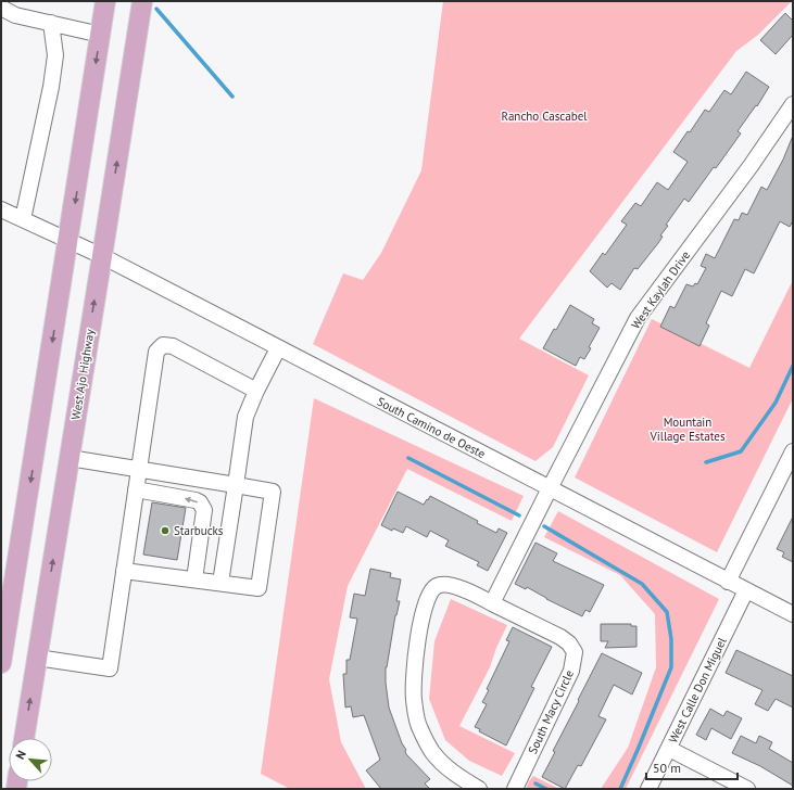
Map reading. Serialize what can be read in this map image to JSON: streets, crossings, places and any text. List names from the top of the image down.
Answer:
{
  "streets": {
    "main road": ["West Ajo Highway"],
    "street": [
      "West Kaylah Drive",
      "South Camino de Oeste",
      "West Calle Don Miguel",
      "South Macy Circle"
    ]
  },
  "crossings": [
    ["West Kaylah Drive", "South Camino de Oeste"],
    ["West Ajo Highway", "South Camino de Oeste"],
    ["South Camino de Oeste", "West Calle Don Miguel"]
  ],
  "parks": ["Rancho Cascabel", "Mountain Village Estates"],
  "places": ["Starbucks"],
  "scale_bar": "50 m",
  "north": "top left"
}
